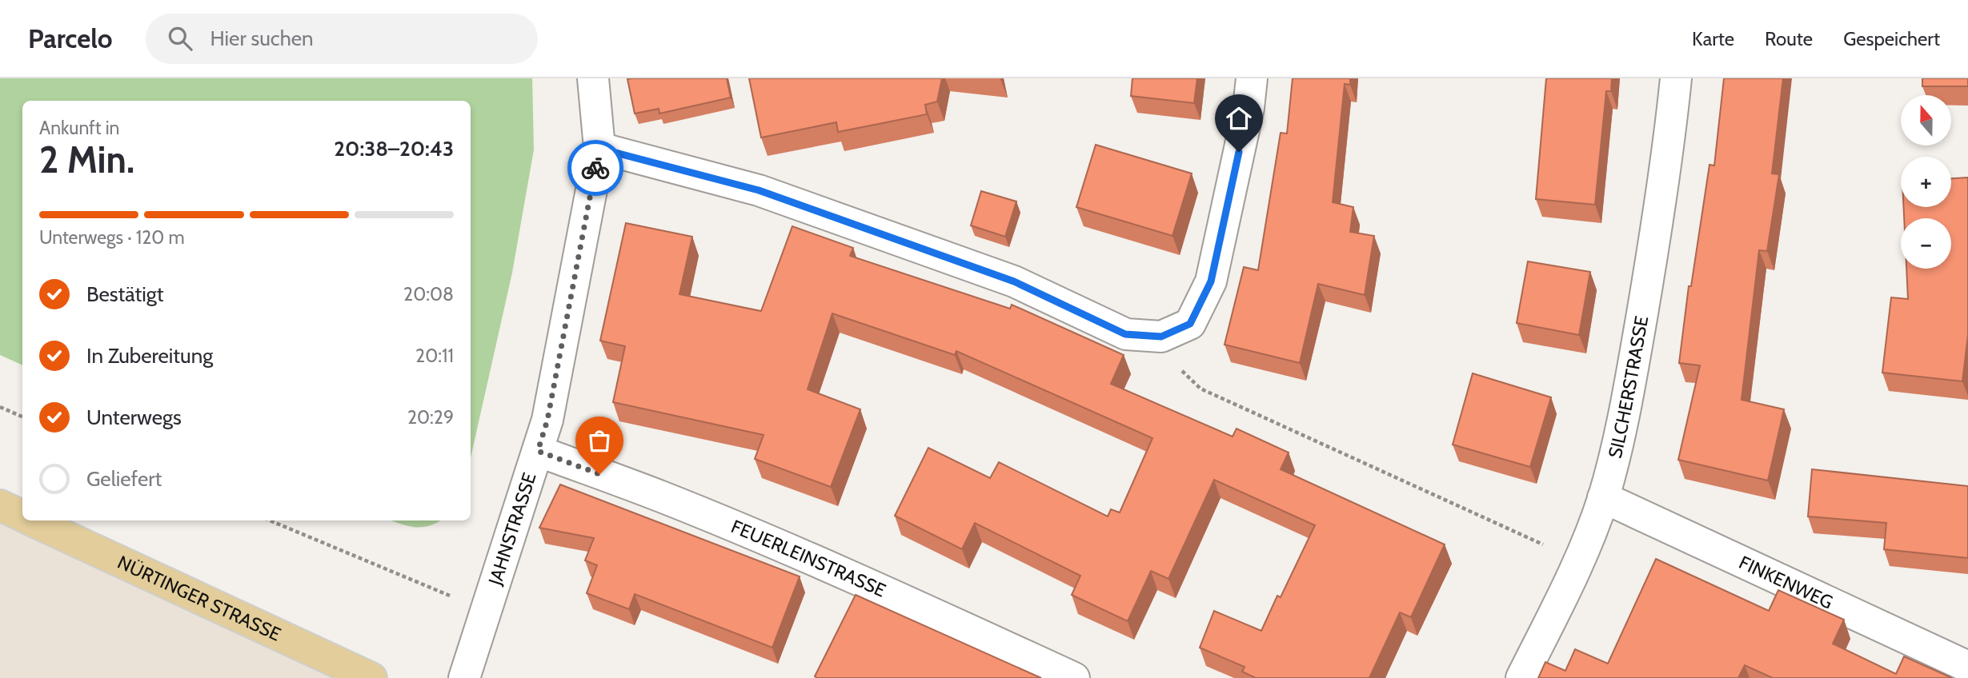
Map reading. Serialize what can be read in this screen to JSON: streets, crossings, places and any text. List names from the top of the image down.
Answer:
{
  "streets": {
    "main road": ["NÜRTINGER STRASSE"],
    "street": [
      "SILCHERSTRASSE",
      "JAHNSTRASSE",
      "FEUERLEINSTRASSE",
      "FINKENWEG"
    ]
  },
  "crossings": [
    ["SILCHERSTRASSE", "FINKENWEG"],
    ["JAHNSTRASSE", "FEUERLEINSTRASSE"]
  ],
  "north": "top",
  "page": {
    "header": "Parcelo",
    "search": "Hier suchen",
    "nav": ["Karte", "Route", "Gespeichert"],
    "map_buttons": ["+", "−"],
    "heading": ["2 Min.", "Ankunft in", "20:38–20:43"],
    "bar": "Unterwegs · 120 m",
    "list": [
      ["Bestätigt", "20:08"],
      ["In Zubereitung", "20:11"],
      ["Unterwegs", "20:29"],
      "Geliefert"
    ]
  }
}
